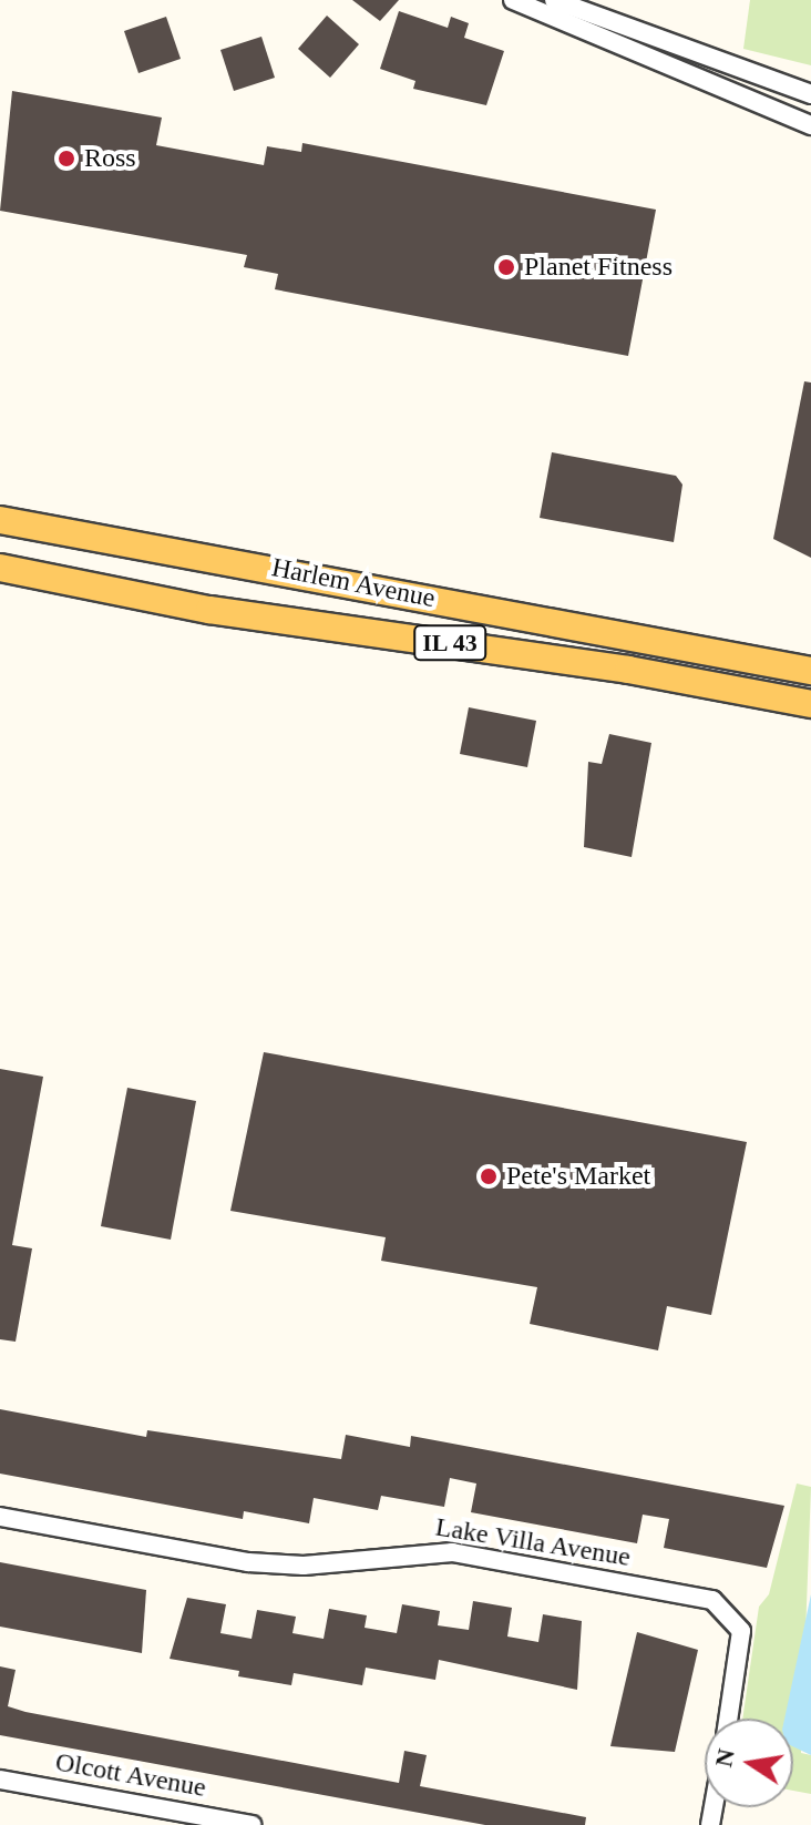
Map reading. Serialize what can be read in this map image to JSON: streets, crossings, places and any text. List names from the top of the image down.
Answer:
{
  "streets": {
    "main road": ["Harlem Avenue", "IL 43"],
    "street": ["Lake Villa Avenue", "Olcott Avenue"]
  },
  "places": ["Ross", "Planet Fitness", "Pete's Market"],
  "north": "left"
}
